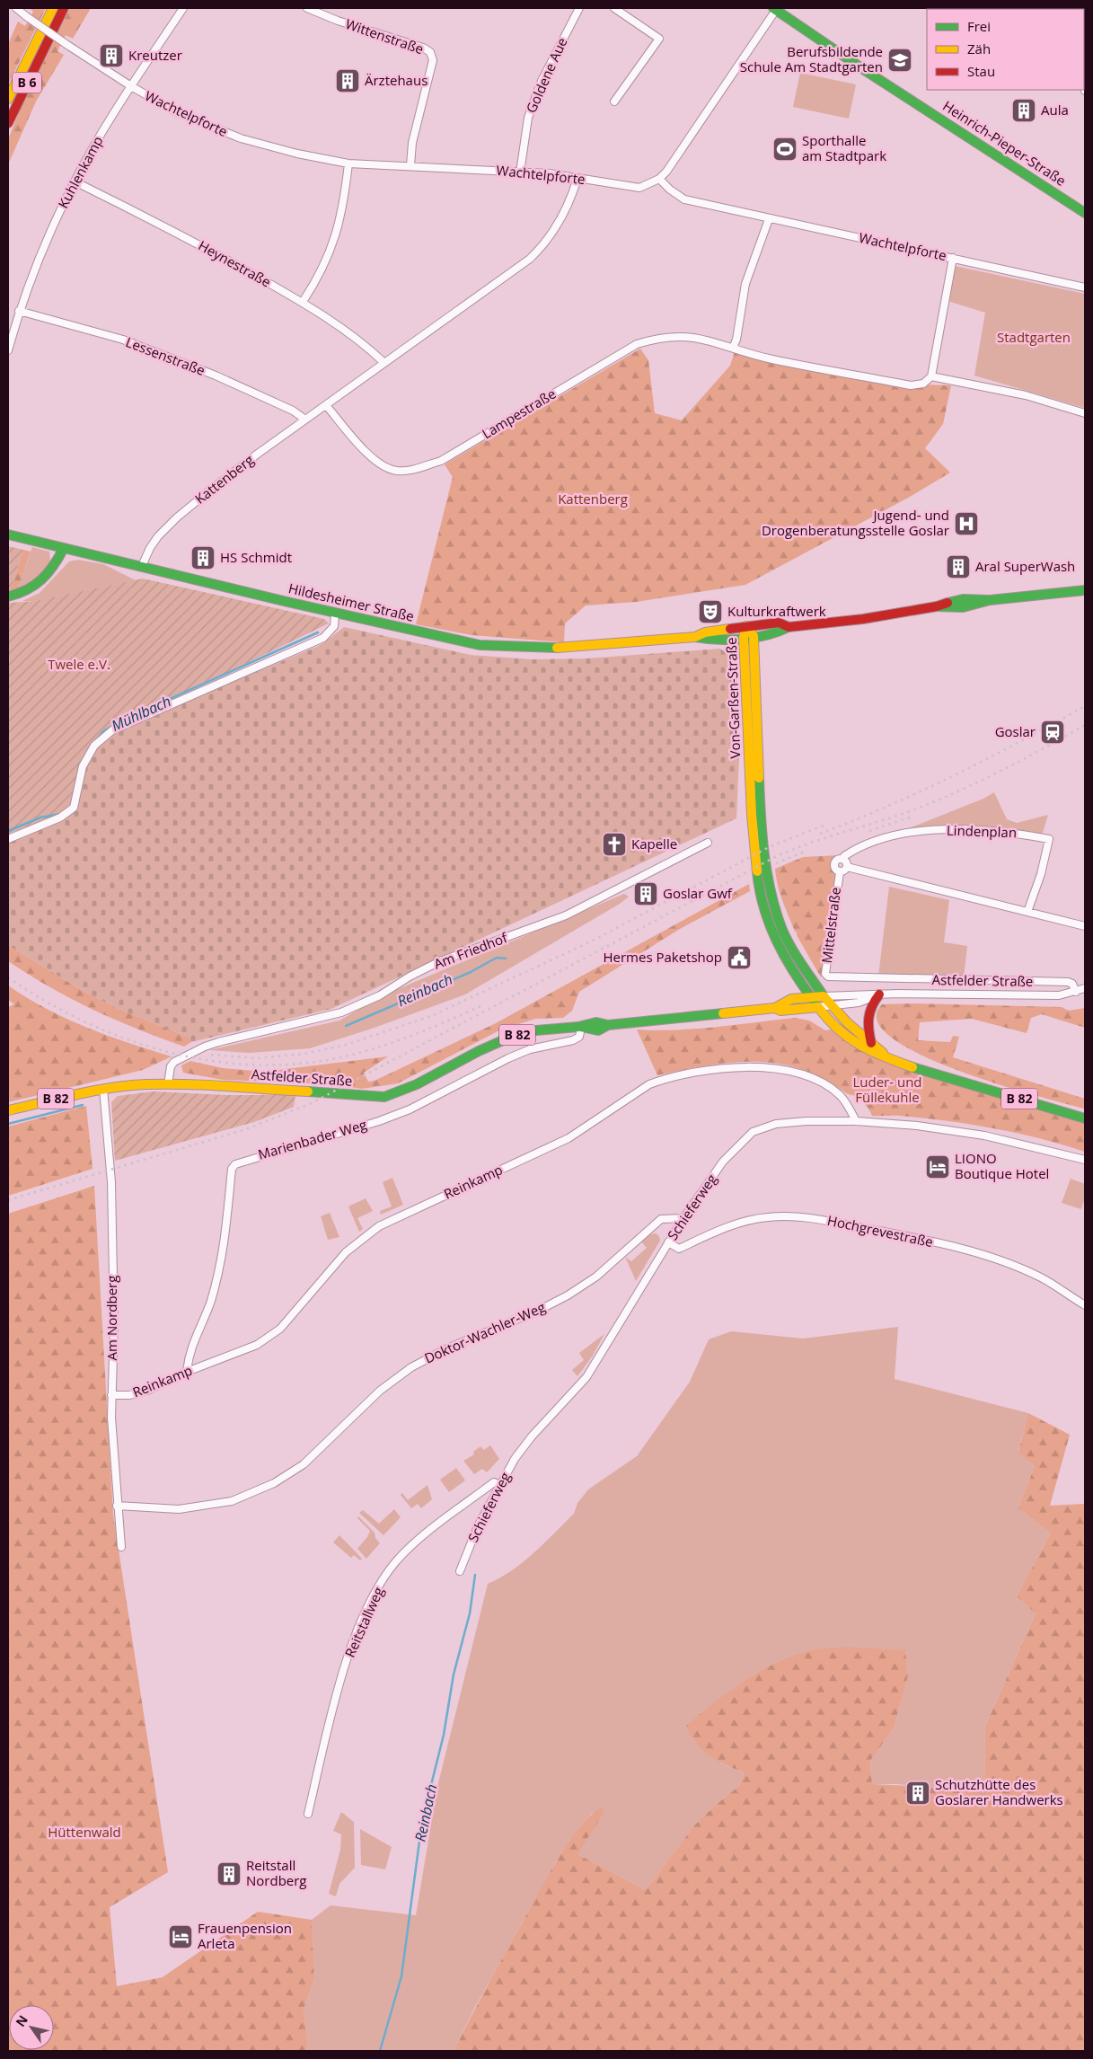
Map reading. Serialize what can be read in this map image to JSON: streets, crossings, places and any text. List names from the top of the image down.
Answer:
{
  "streets": {
    "main road": [
      "B 6",
      "Heinrich-Pieper-Straße",
      "Hildesheimer Straße",
      "Von-Garßen-Straße",
      "Astfelder Straße",
      "B 82"
    ],
    "street": [
      "Wittenstraße",
      "Goldene Aue",
      "Wachtelpforte",
      "Kuhlenkamp",
      "Heynestraße",
      "Lessenstraße",
      "Lampestraße",
      "Kattenberg",
      "Lindenplan",
      "Mittelstraße",
      "Am Friedhof",
      "Marienbader Weg",
      "Reinkamp",
      "Schieferweg",
      "Hochgrevestraße",
      "Am Nordberg",
      "Doktor-Wachler-Weg",
      "Reitstallweg"
    ]
  },
  "crossings": [
    ["Wittenstraße", "Wachtelpforte"],
    ["Goldene Aue", "Wachtelpforte"],
    ["Wachtelpforte", "Kuhlenkamp"],
    ["Wachtelpforte", "Kattenberg"],
    ["Kuhlenkamp", "Heynestraße"],
    ["Kuhlenkamp", "Lessenstraße"],
    ["Heynestraße", "Kattenberg"],
    ["Lessenstraße", "Kattenberg"],
    ["Lampestraße", "Kattenberg"],
    ["Kattenberg", "Hildesheimer Straße"],
    ["Hildesheimer Straße", "Von-Garßen-Straße"],
    ["Von-Garßen-Straße", "Astfelder Straße"],
    ["Lindenplan", "Mittelstraße"],
    ["Mittelstraße", "Astfelder Straße"],
    ["Am Friedhof", "Astfelder Straße"],
    ["Astfelder Straße", "Marienbader Weg"],
    ["Astfelder Straße", "Am Nordberg"],
    ["Marienbader Weg", "Reinkamp"],
    ["Reinkamp", "Schieferweg"],
    ["Reinkamp", "Am Nordberg"],
    ["Schieferweg", "Hochgrevestraße"],
    ["Schieferweg", "Doktor-Wachler-Weg"],
    ["Schieferweg", "Reitstallweg"],
    ["Am Nordberg", "Doktor-Wachler-Weg"]
  ],
  "water": ["Mühlbach", "Reinbach"],
  "parks": [
    "Stadtgarten",
    "Kattenberg",
    "Twele e.V.",
    "Luder- und Füllekuhle",
    "Hüttenwald"
  ],
  "places": {
    "building": [
      "Kreutzer",
      "Ärztehaus",
      "Aula",
      "HS Schmidt",
      "Aral SuperWash",
      "Goslar Gwf",
      "Schutzhütte des Goslarer Handwerks",
      "Reitstall Nordberg"
    ],
    "school or university": ["Berufsbildende Schule Am Stadtgarten"],
    "sports": ["Sporthalle am Stadtpark"],
    "hospital": ["Jugend- und Drogenberatungsstelle Goslar"],
    "theatre": ["Kulturkraftwerk"],
    "station": ["Goslar"],
    "church": ["Kapelle"],
    "public building": ["Hermes Paketshop"],
    "hotel": ["LIONO Boutique Hotel", "Frauenpension Arleta"]
  },
  "legend": ["Frei", "Zäh", "Stau"],
  "north": "top left"
}
